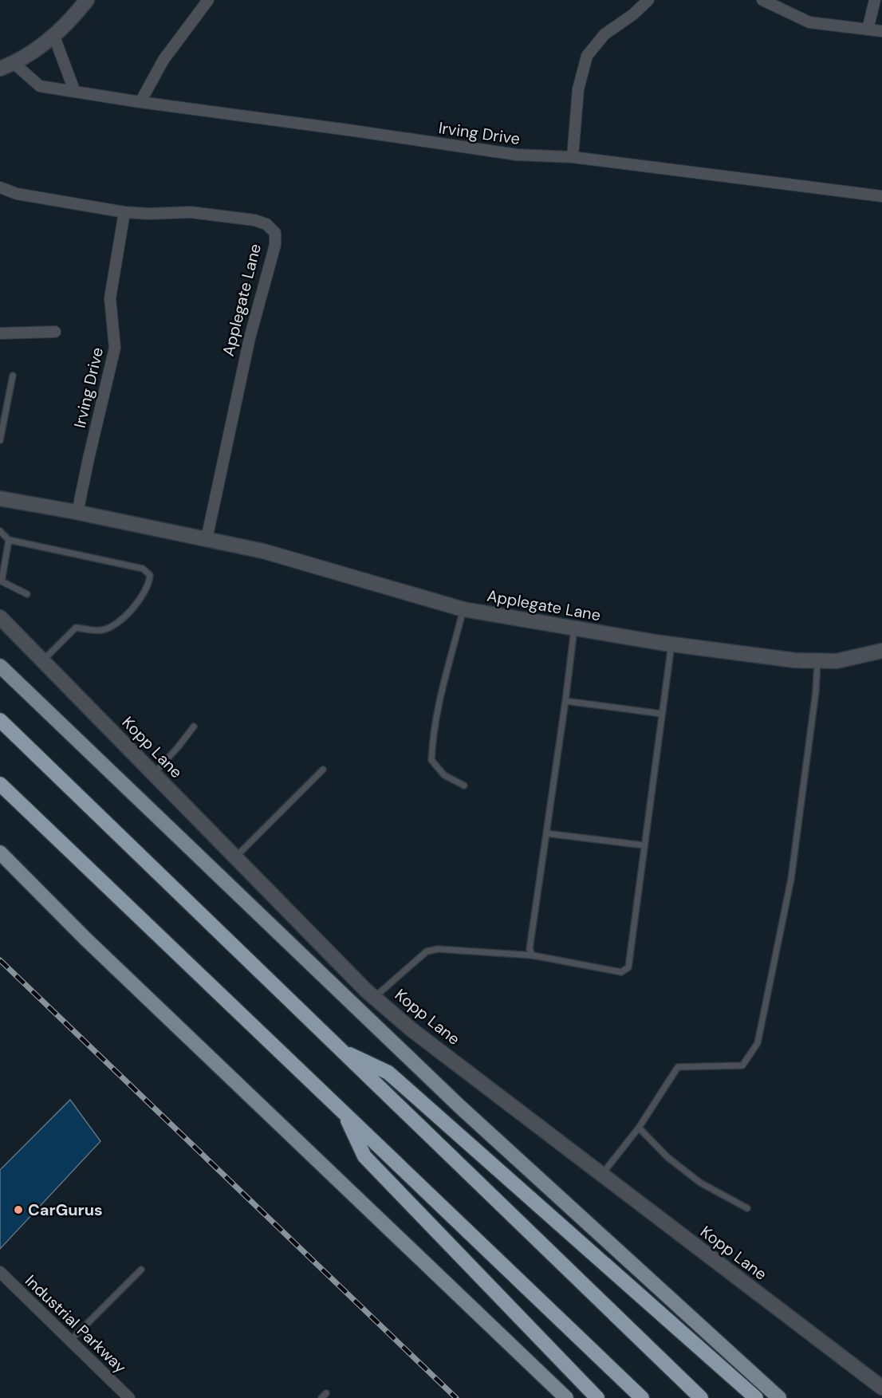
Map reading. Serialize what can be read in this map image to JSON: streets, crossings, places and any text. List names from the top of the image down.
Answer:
{
  "streets": {
    "street": [
      "Irving Drive",
      "Applegate Lane",
      "Kopp Lane",
      "Industrial Parkway"
    ]
  },
  "crossings": [
    ["Irving Drive", "Applegate Lane"]
  ],
  "places": ["CarGurus"]
}
